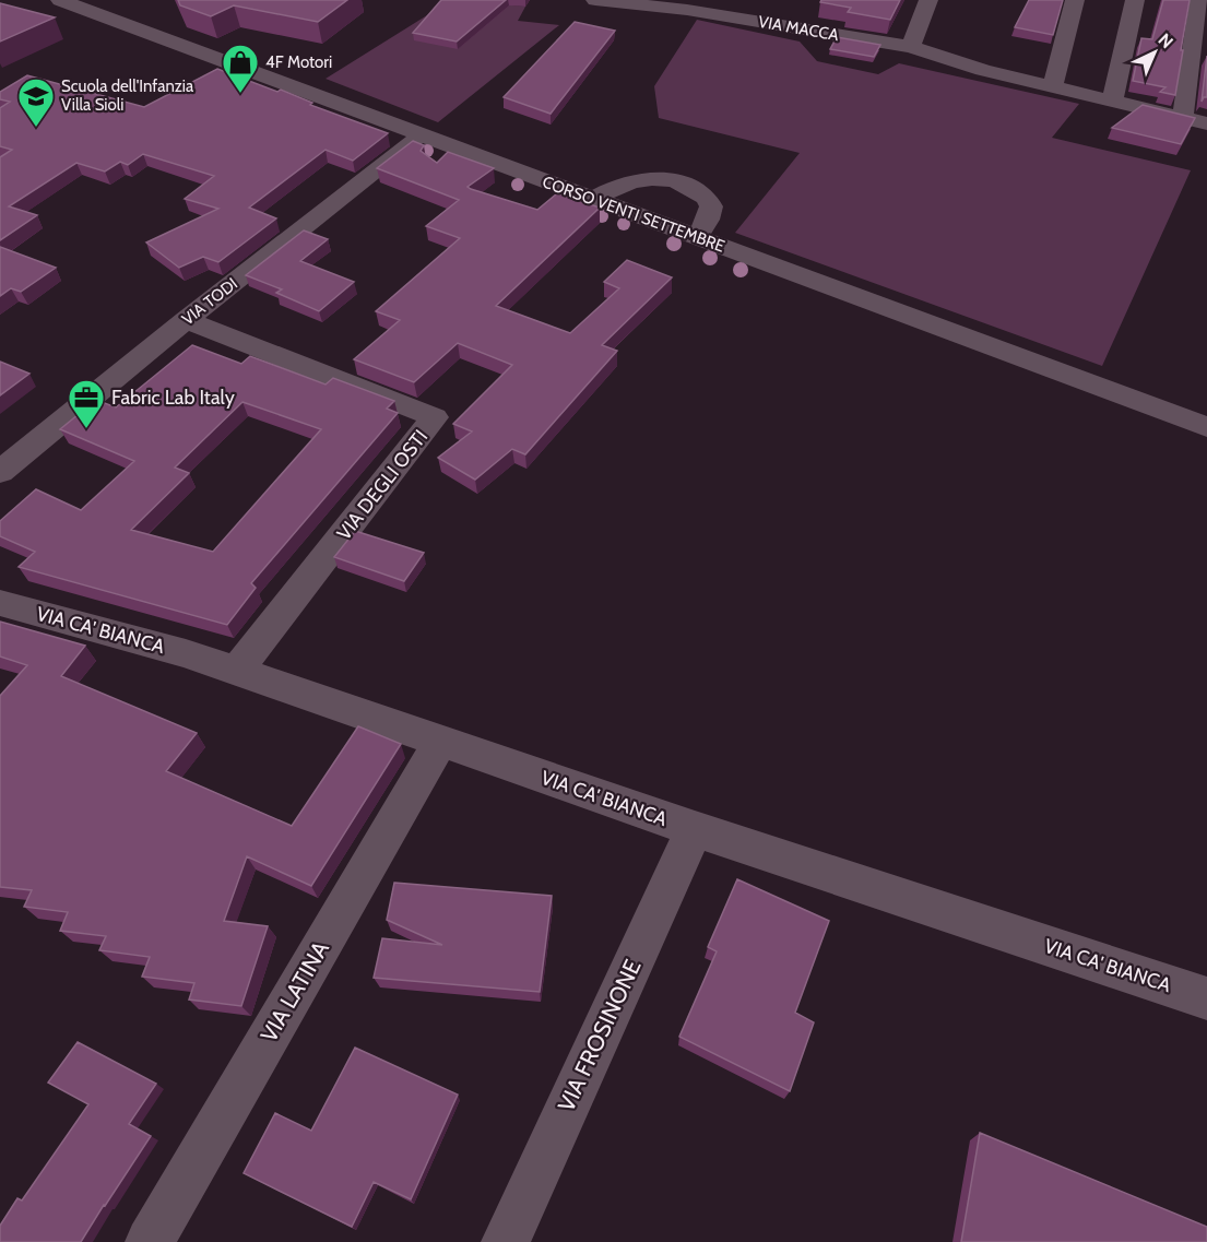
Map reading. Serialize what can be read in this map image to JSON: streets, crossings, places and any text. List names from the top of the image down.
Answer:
{
  "streets": {
    "street": [
      "VIA MACCA",
      "CORSO VENTI SETTEMBRE",
      "VIA TODI",
      "VIA DEGLI OSTI",
      "VIA CA' BIANCA",
      "VIA LATINA",
      "VIA FROSINONE"
    ]
  },
  "crossings": [
    ["CORSO VENTI SETTEMBRE", "VIA TODI"],
    ["VIA TODI", "VIA DEGLI OSTI"],
    ["VIA DEGLI OSTI", "VIA CA' BIANCA"],
    ["VIA CA' BIANCA", "VIA LATINA"],
    ["VIA CA' BIANCA", "VIA FROSINONE"]
  ],
  "places": {
    "shop": ["4F Motori"],
    "school or university": ["Scuola dell'Infanzia Villa Sioli"],
    "office": ["Fabric Lab Italy"]
  },
  "north": "top right"
}
